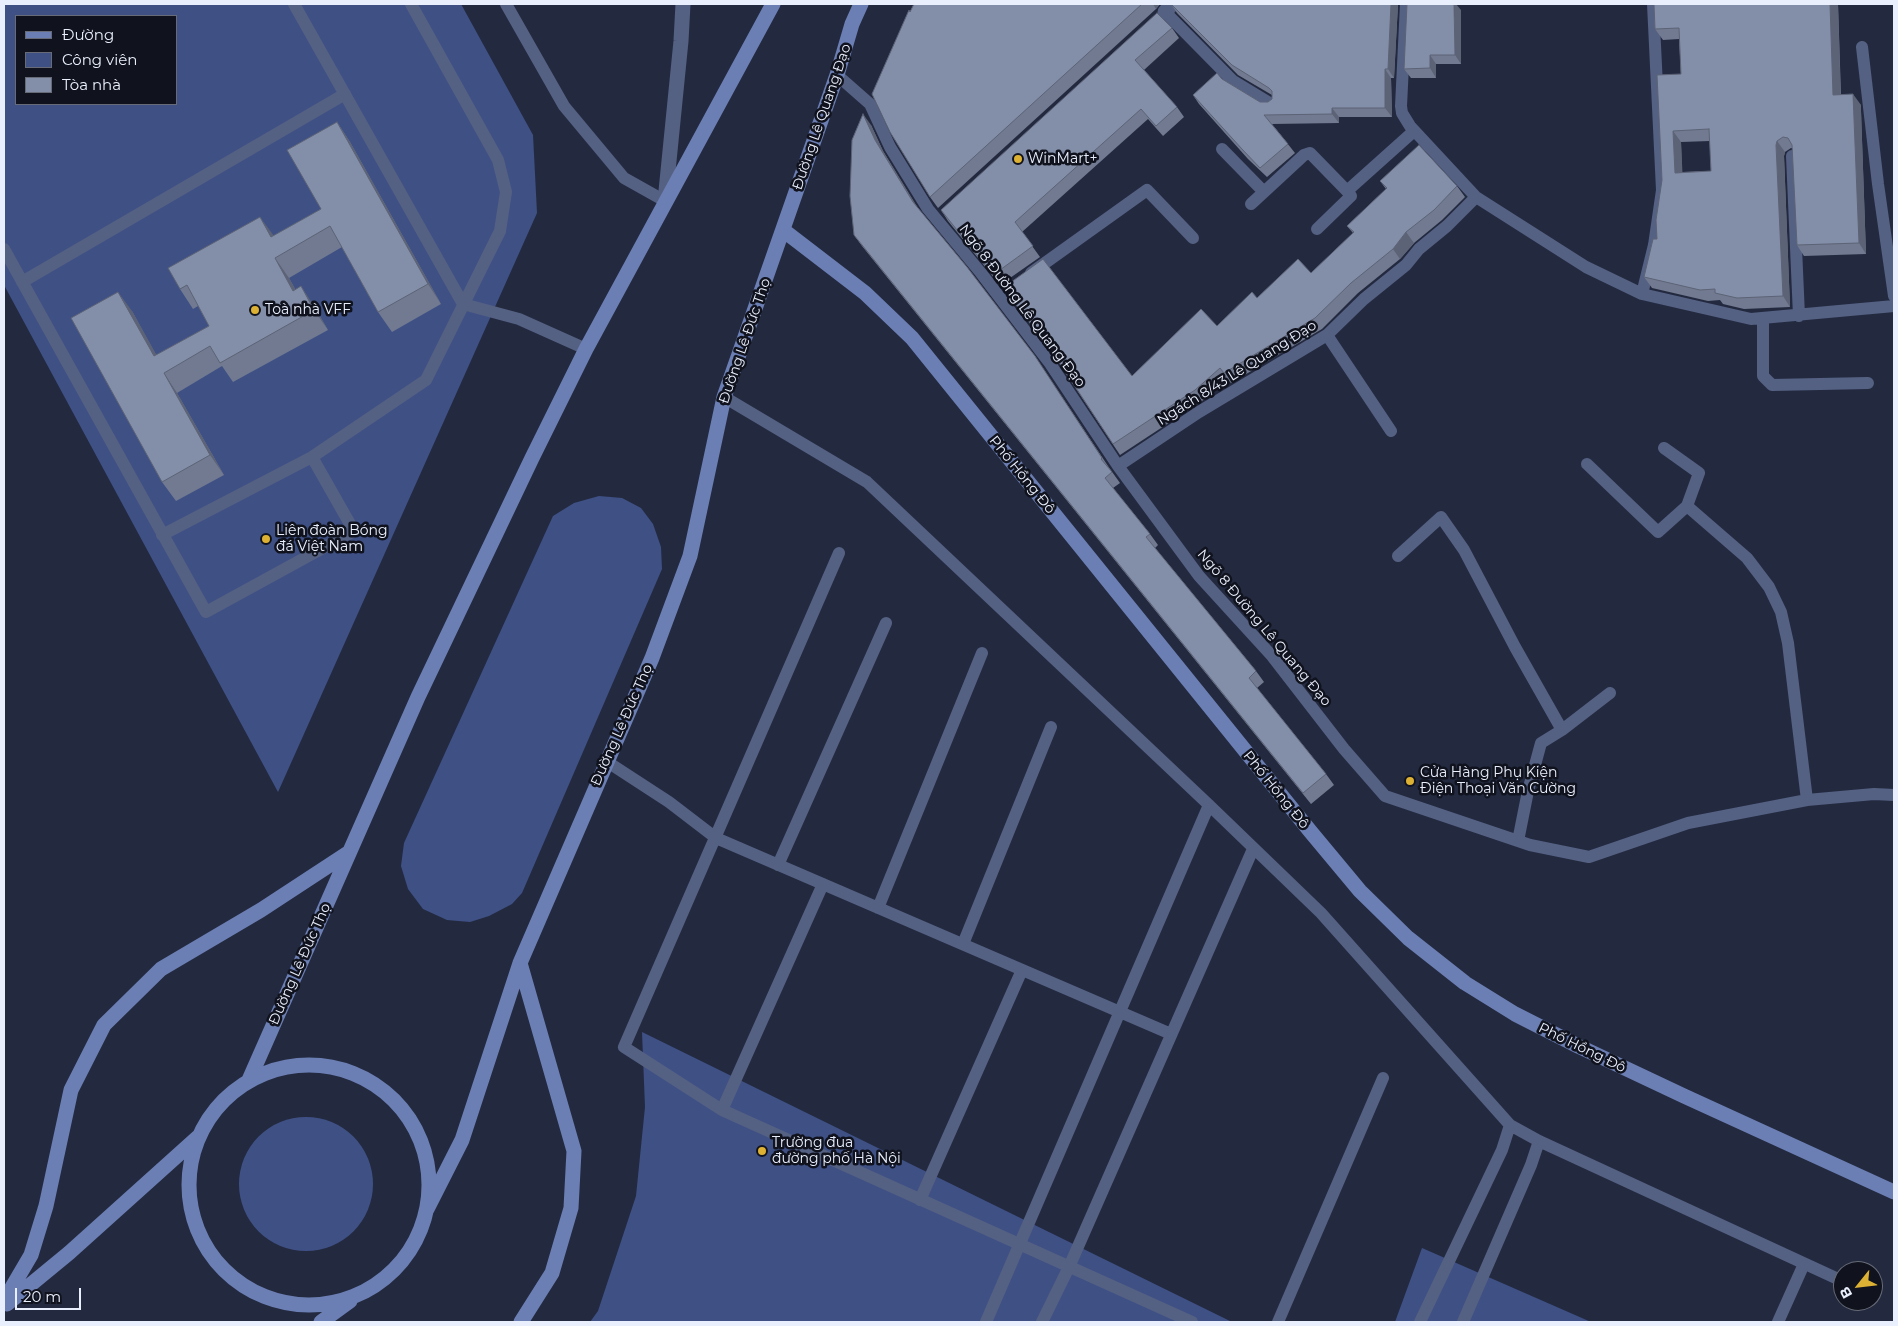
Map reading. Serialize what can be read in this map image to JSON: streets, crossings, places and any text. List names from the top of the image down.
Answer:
{
  "streets": {
    "main road": ["Đường Lê Quang Đạo", "Đường Lê Đức Thọ", "Phố Hồng Đô"],
    "lane": ["Ngõ 8 Đường Lê Quang Đạo", "Ngách 8/43 Lê Quang Đạo"]
  },
  "crossings": [
    ["Đường Lê Quang Đạo", "Ngõ 8 Đường Lê Quang Đạo"],
    ["Đường Lê Quang Đạo", "Đường Lê Đức Thọ"],
    ["Đường Lê Quang Đạo", "Phố Hồng Đô"],
    ["Ngõ 8 Đường Lê Quang Đạo", "Ngách 8/43 Lê Quang Đạo"],
    ["Đường Lê Đức Thọ", "Phố Hồng Đô"]
  ],
  "places": [
    "WinMart+",
    "Toà nhà VFF",
    "Liên đoàn Bóng đá Việt Nam",
    "Cửa Hàng Phụ Kiện Điện Thoại Văn Cường",
    "Trường đua đường phố Hà Nội"
  ],
  "legend": ["Đường", "Công viên", "Tòa nhà"],
  "scale_bar": "20 m",
  "north": "bottom left"
}
